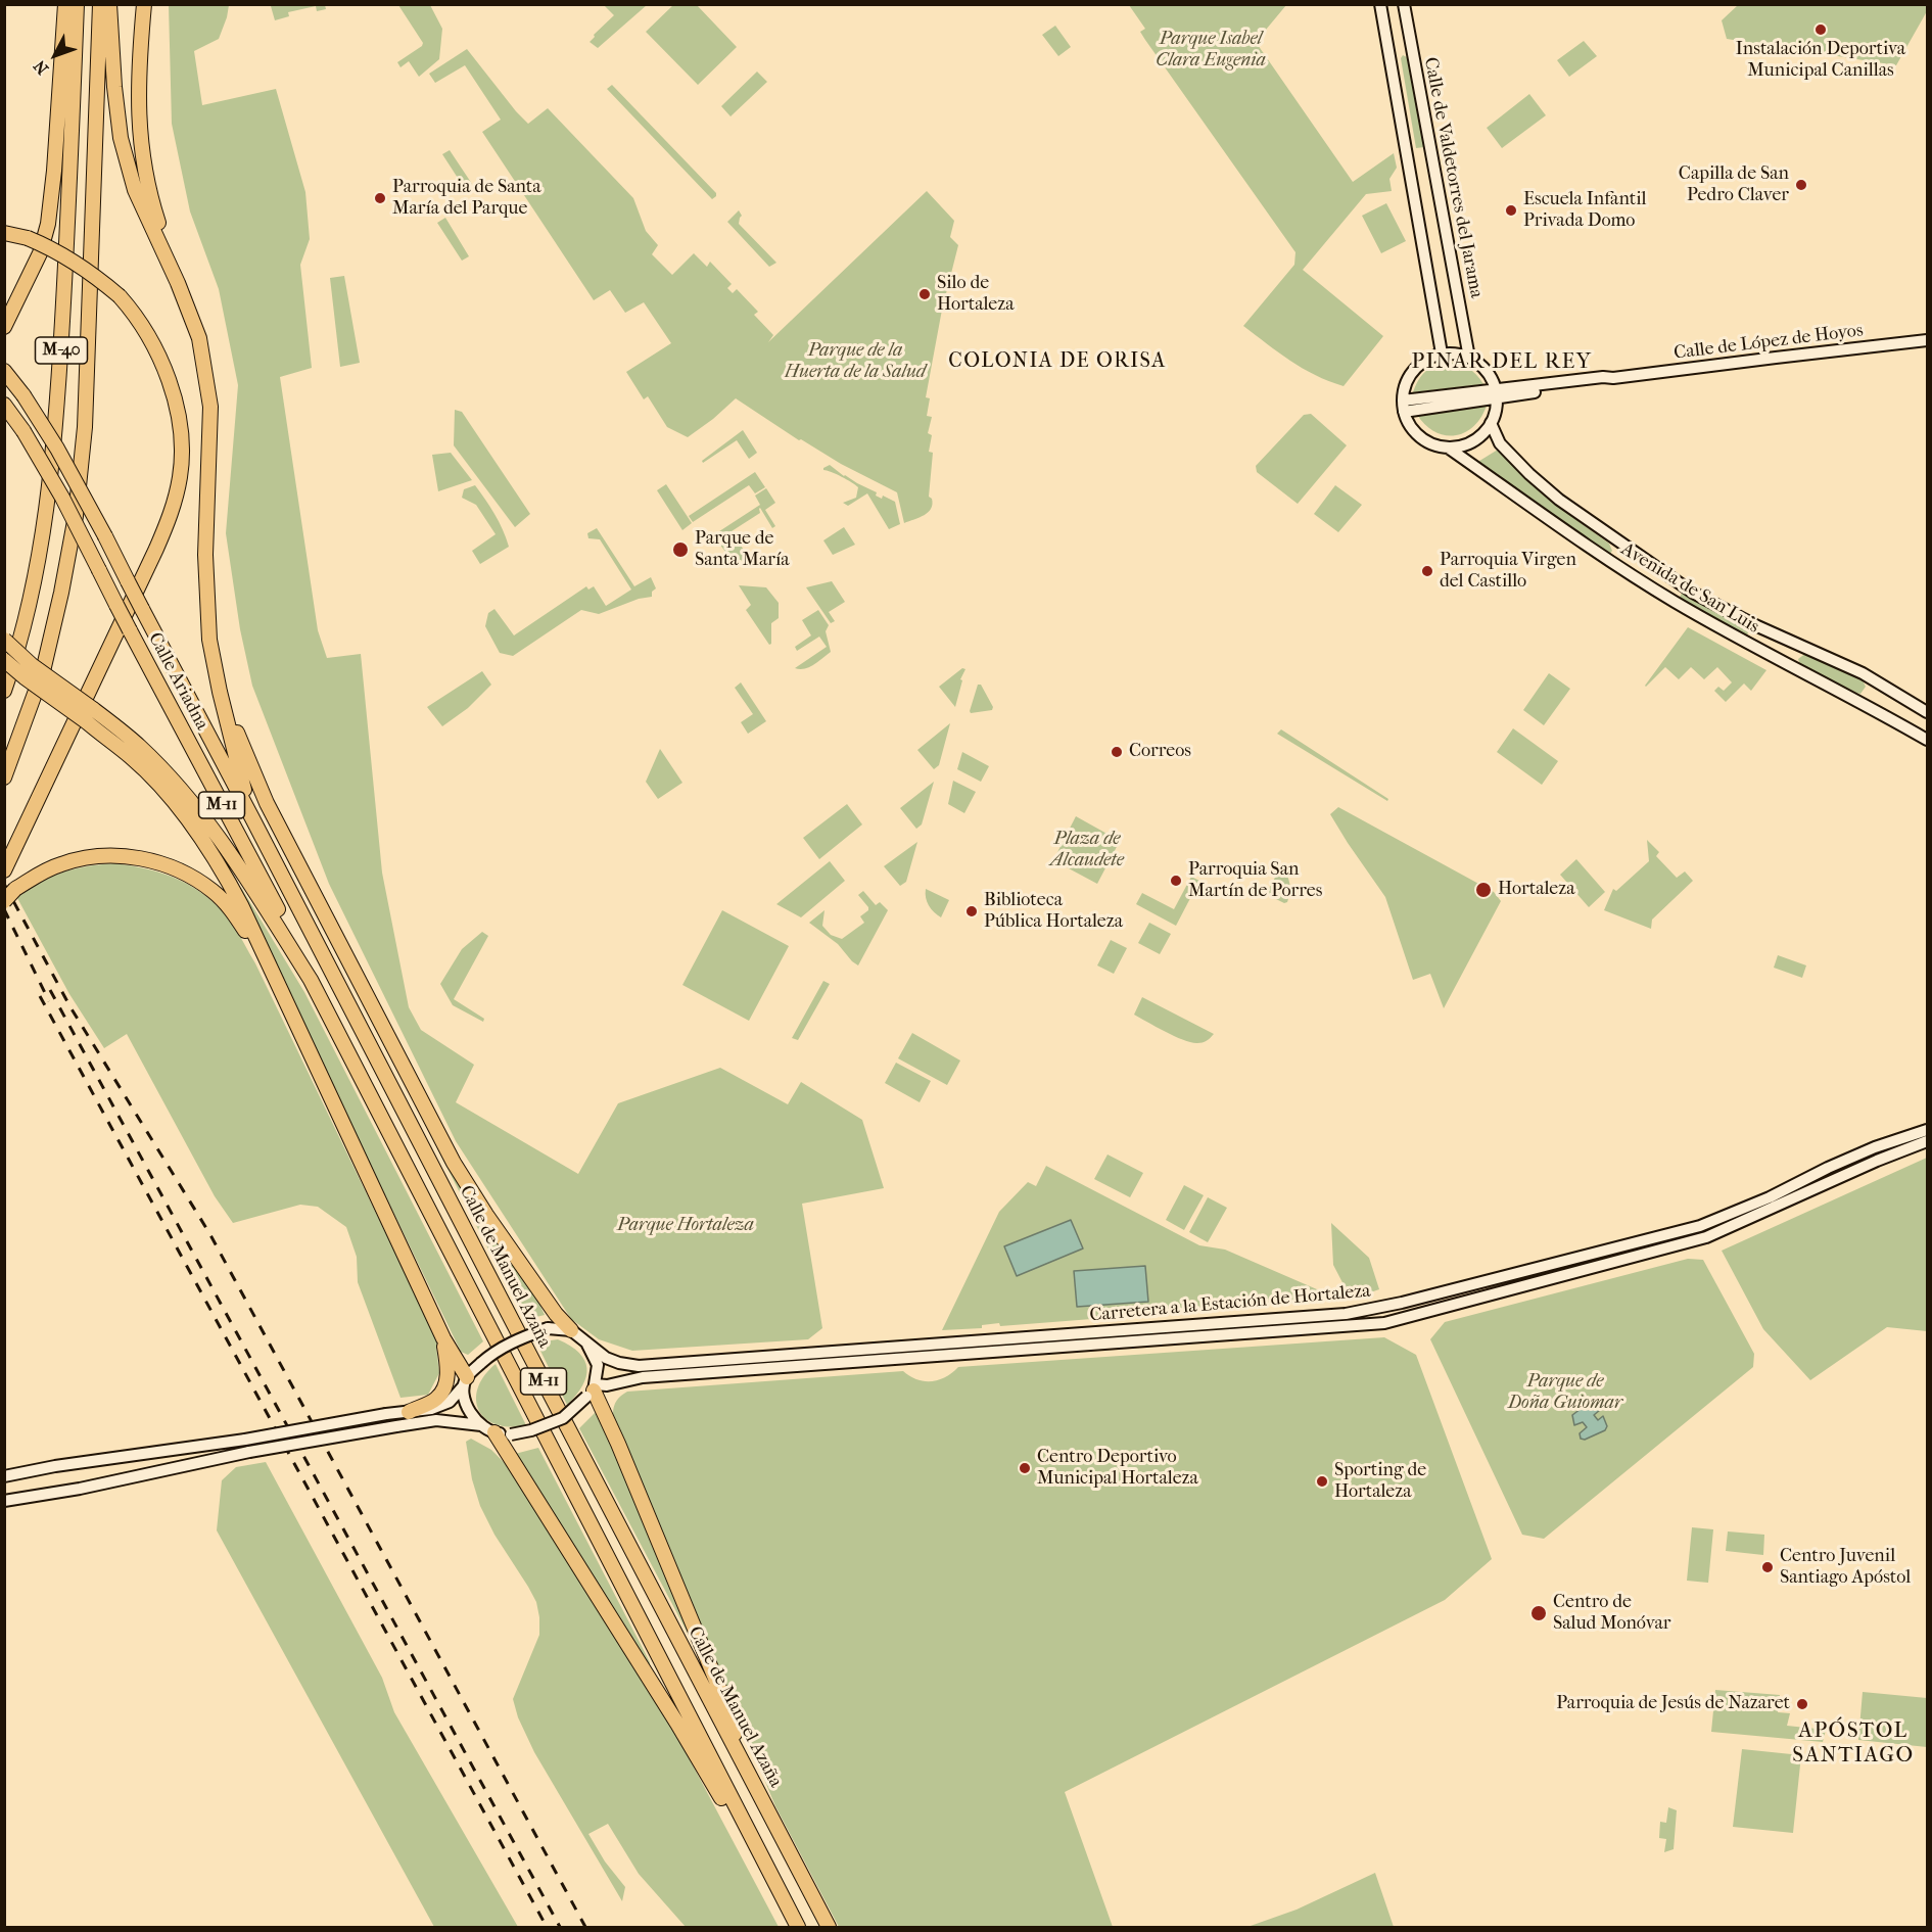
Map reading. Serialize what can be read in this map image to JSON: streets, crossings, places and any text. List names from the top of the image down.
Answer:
{
  "streets": {
    "highway": [
      "M-40",
      "Calle Ariadna",
      "M-11",
      "Calle de Manuel Azaña"
    ],
    "street": [
      "Calle de Valdetorres del Jarama",
      "Calle de López de Hoyos",
      "Avenida de San Luis",
      "Carretera a la Estación de Hortaleza"
    ]
  },
  "crossings": [
    ["Calle de López de Hoyos", "Avenida de San Luis"],
    ["Calle Ariadna", "M-11"],
    ["Calle Ariadna", "Calle de Manuel Azaña"]
  ],
  "districts": ["COLONIA DE ORISA", "PINAR DEL REY", "APÓSTOL SANTIAGO"],
  "parks": [
    "Parque Isabel Clara Eugenia",
    "Parque de la Huerta de la Salud",
    "Plaza de Alcaudete",
    "Parque Hortaleza",
    "Parque de Doña Guiomar"
  ],
  "places": [
    "Instalación Deportiva Municipal Canillas",
    "Capilla de San Pedro Claver",
    "Parroquia de Santa María del Parque",
    "Escuela Infantil Privada Domo",
    "Silo de Hortaleza",
    "Parque de Santa María",
    "Parroquia Virgen del Castillo",
    "Correos",
    "Parroquia San Martín de Porres",
    "Hortaleza",
    "Biblioteca Pública Hortaleza",
    "Centro Deportivo Municipal Hortaleza",
    "Sporting de Hortaleza",
    "Centro Juvenil Santiago Apóstol",
    "Centro de Salud Monóvar",
    "Parroquia de Jesús de Nazaret"
  ],
  "north": "bottom left"
}
